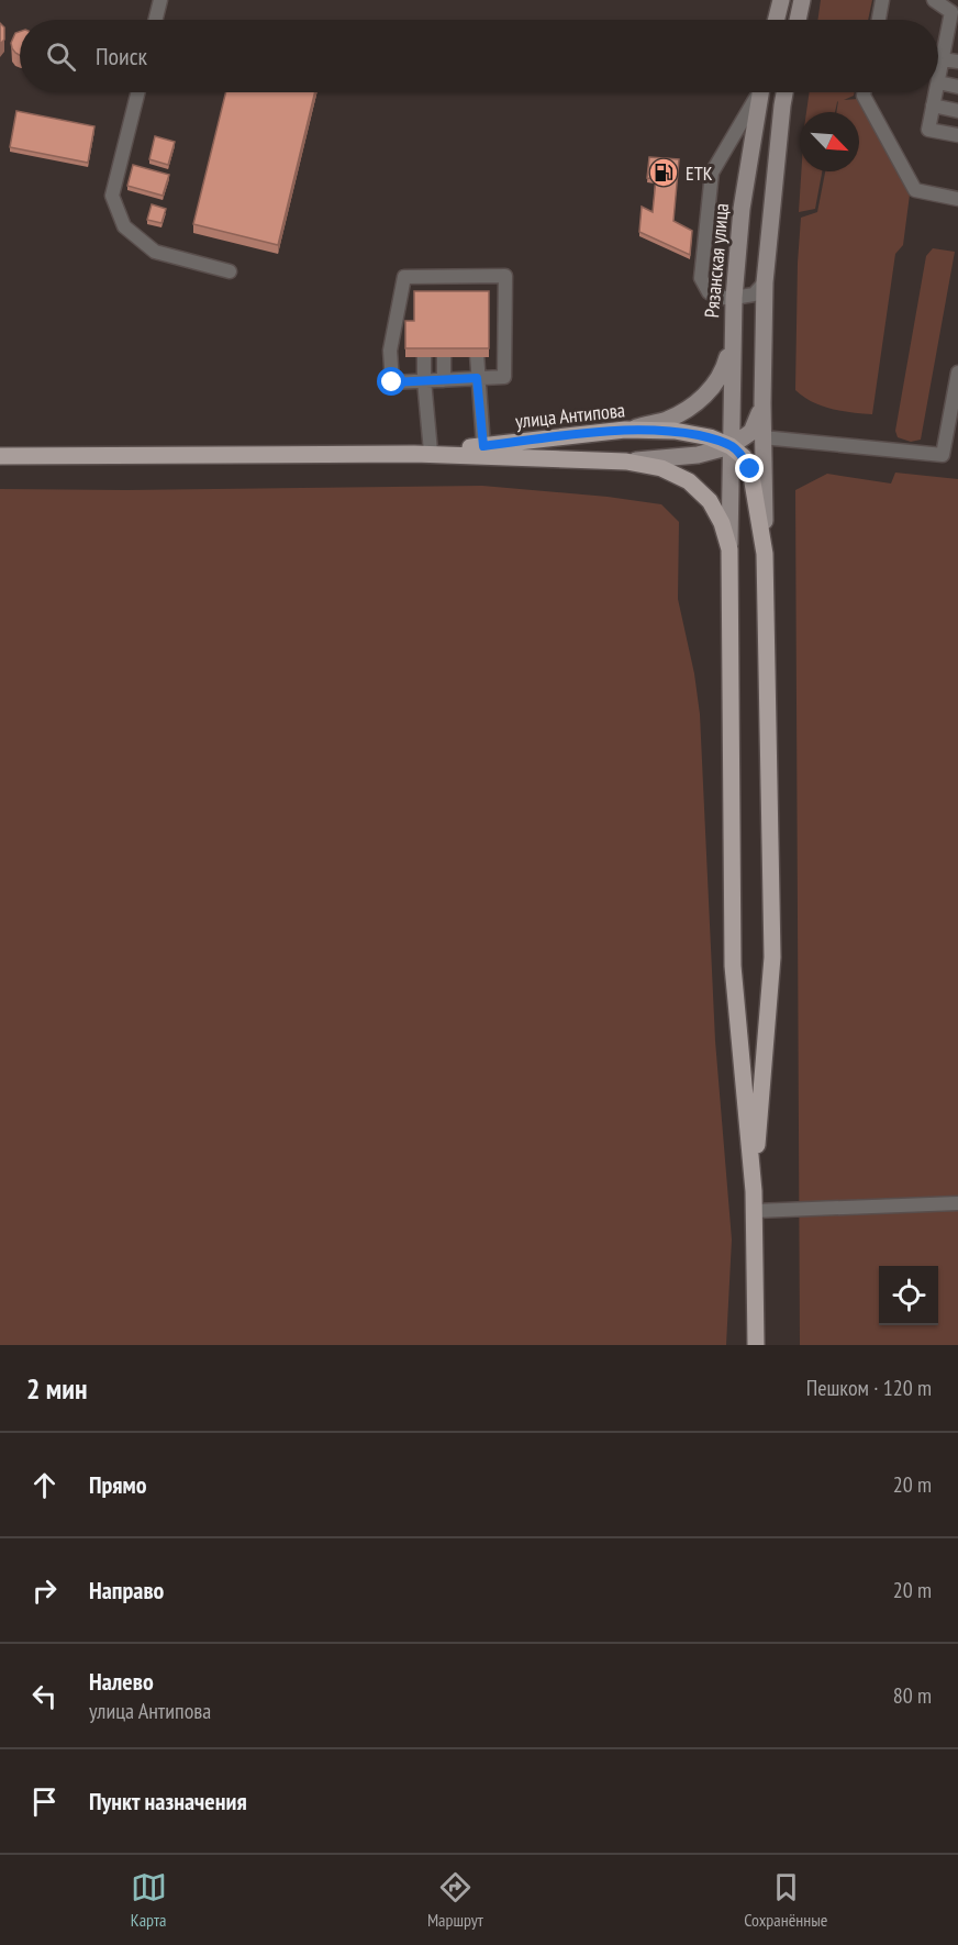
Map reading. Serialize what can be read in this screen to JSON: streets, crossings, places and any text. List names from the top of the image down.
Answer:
{
  "streets": {
    "main road": ["Рязанская улица", "улица Антипова"]
  },
  "crossings": [
    ["Рязанская улица", "улица Антипова"]
  ],
  "places": {
    "fuel station": ["ЕТК"]
  },
  "north": "bottom right",
  "page": {
    "search": "Поиск",
    "heading": ["2 мин", "Пешком · 120 m"],
    "list": [
      ["Прямо", "20 m"],
      ["Направо", "20 m"],
      ["Налево", "улица Антипова", "80 m"],
      "Пункт назначения"
    ],
    "nav": ["Карта", "Маршрут", "Сохранённые"]
  }
}
